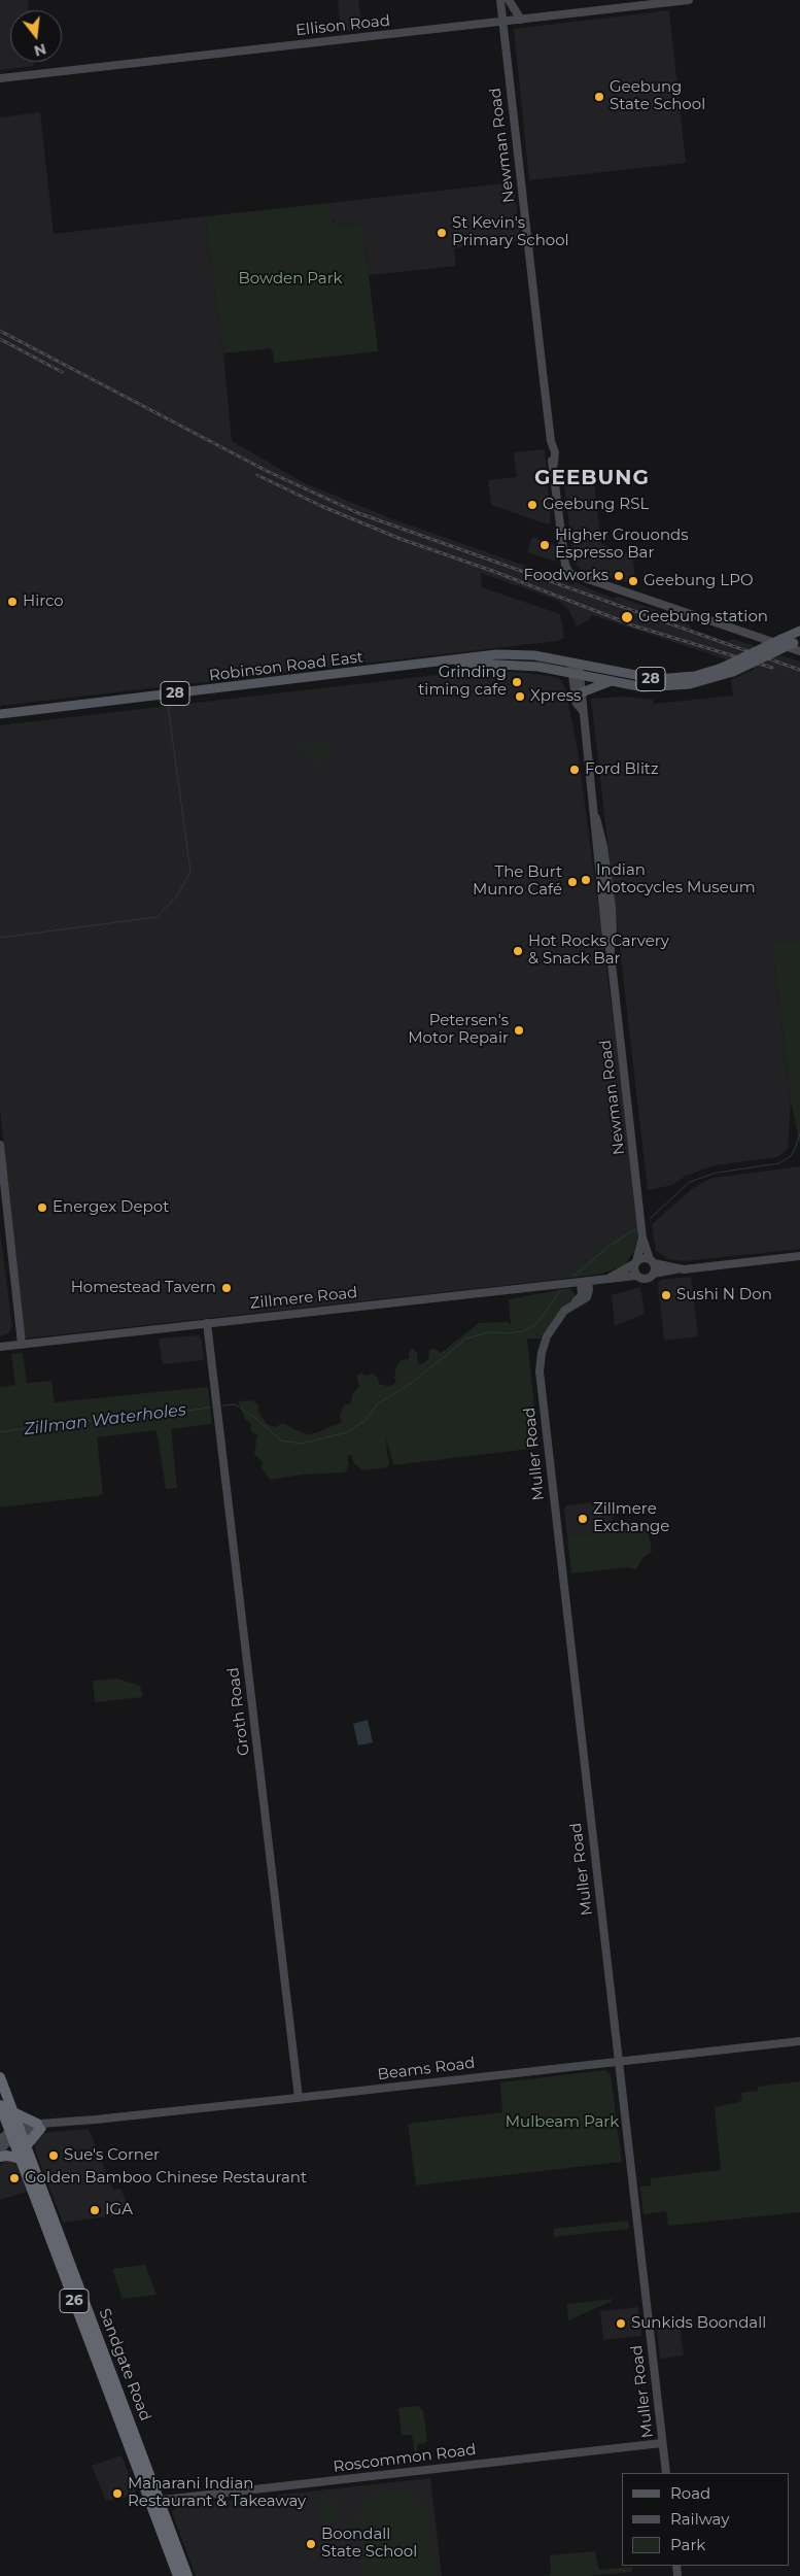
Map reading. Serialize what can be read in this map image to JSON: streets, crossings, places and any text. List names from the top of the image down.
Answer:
{
  "streets": {
    "highway": ["26", "Sandgate Road"],
    "main road": ["Robinson Road East", "28"],
    "street": [
      "Ellison Road",
      "Newman Road",
      "Zillmere Road",
      "Muller Road",
      "Groth Road",
      "Beams Road",
      "Roscommon Road"
    ]
  },
  "crossings": [
    ["Ellison Road", "Newman Road"],
    ["Newman Road", "Robinson Road East"],
    ["Newman Road", "Zillmere Road"],
    ["Zillmere Road", "Muller Road"],
    ["Zillmere Road", "Groth Road"],
    ["Muller Road", "Beams Road"],
    ["Muller Road", "Roscommon Road"],
    ["Groth Road", "Beams Road"],
    ["Beams Road", "Sandgate Road"],
    ["Sandgate Road", "Roscommon Road"]
  ],
  "districts": ["GEEBUNG"],
  "water": ["Zillman Waterholes"],
  "parks": ["Bowden Park", "Mulbeam Park"],
  "places": [
    "Geebung State School",
    "St Kevin's Primary School",
    "Geebung RSL",
    "Higher Grouonds Espresso Bar",
    "Foodworks",
    "Geebung LPO",
    "Hirco",
    "Geebung station",
    "Grinding timing cafe",
    "Xpress",
    "Ford Blitz",
    "Indian Motocycles Museum",
    "The Burt Munro Café",
    "Hot Rocks Carvery & Snack Bar",
    "Petersen's Motor Repair",
    "Energex Depot",
    "Homestead Tavern",
    "Sushi N Don",
    "Zillmere Exchange",
    "Sue's Corner",
    "Golden Bamboo Chinese Restaurant",
    "IGA",
    "Sunkids Boondall",
    "Maharani Indian Restaurant & Takeaway",
    "Boondall State School"
  ],
  "legend": ["Road", "Railway", "Park"],
  "north": "bottom"
}
